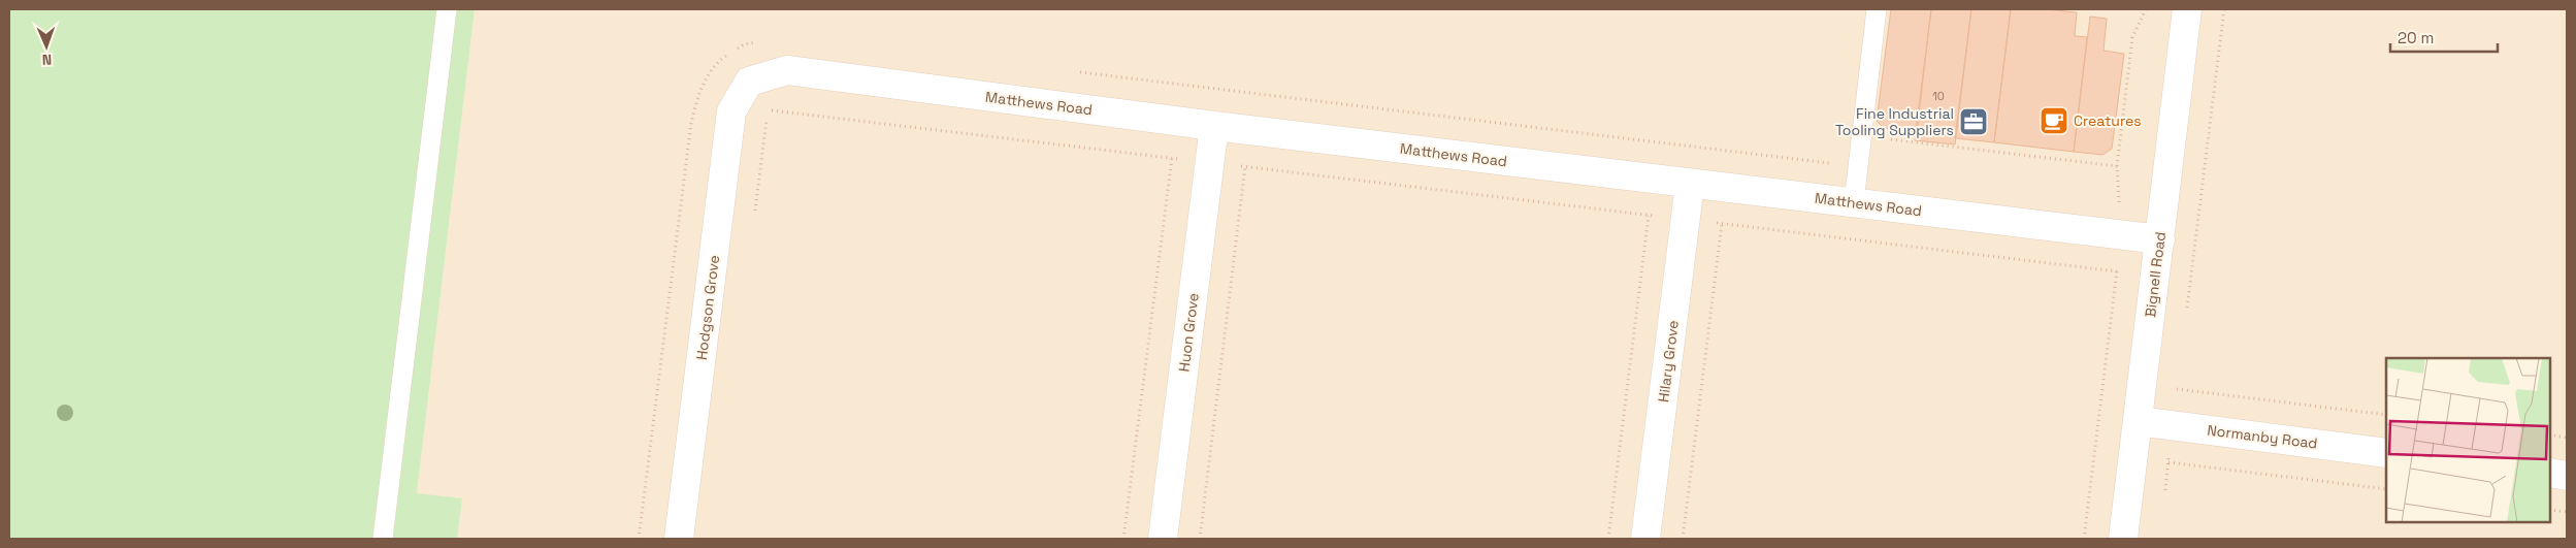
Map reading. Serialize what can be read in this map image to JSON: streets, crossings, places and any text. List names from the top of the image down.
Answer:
{
  "streets": {
    "street": [
      "Matthews Road",
      "Bignell Road",
      "Hodgson Grove",
      "Huon Grove",
      "Hilary Grove",
      "Normanby Road"
    ]
  },
  "crossings": [
    ["Matthews Road", "Bignell Road"],
    ["Matthews Road", "Hodgson Grove"],
    ["Matthews Road", "Huon Grove"],
    ["Matthews Road", "Hilary Grove"],
    ["Bignell Road", "Normanby Road"]
  ],
  "places": {
    "cafe": ["Creatures"],
    "office": ["Fine Industrial Tooling Suppliers"]
  },
  "house_numbers": ["10"],
  "scale_bar": "20 m",
  "north": "bottom"
}
